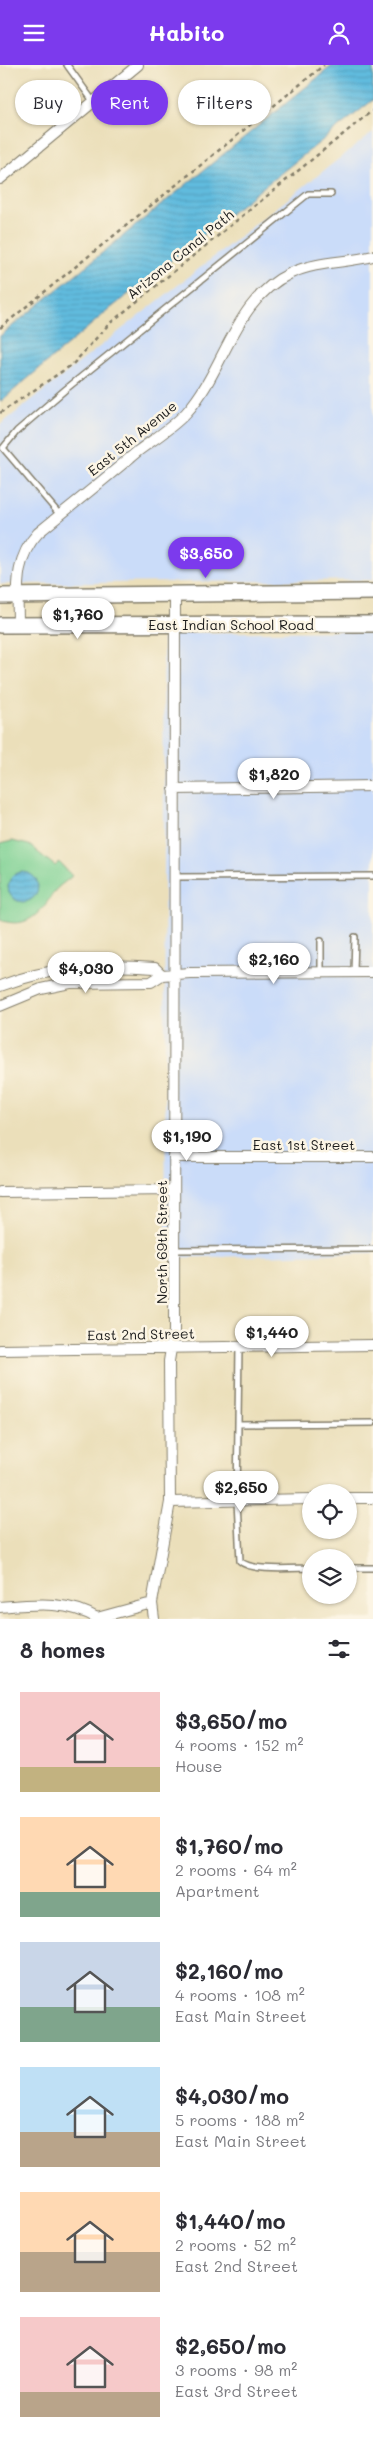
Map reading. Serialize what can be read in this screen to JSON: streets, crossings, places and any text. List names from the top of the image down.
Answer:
{
  "streets": {
    "main road": ["East Indian School Road"],
    "street": [
      "East 5th Avenue",
      "East 1st Street",
      "North 69th Street",
      "East 2nd Street"
    ],
    "path": ["Arizona Canal Path"]
  },
  "crossings": [
    ["East 5th Avenue", "East Indian School Road"],
    ["East Indian School Road", "North 69th Street"],
    ["East 1st Street", "North 69th Street"],
    ["North 69th Street", "East 2nd Street"]
  ],
  "page": {
    "header": "Habito",
    "chip": ["Buy", "Rent", "Filters"],
    "price": [
      "$3,650",
      "$1,760",
      "$1,820",
      "$2,160",
      "$4,030",
      "$1,190",
      "$1,440",
      "$2,650"
    ],
    "heading": "8 homes",
    "list": [
      {
        "name": "$3,650/mo",
        "note": "4 rooms · 152 m² · House"
      },
      {
        "name": "$1,760/mo",
        "note": "2 rooms · 64 m² · Apartment"
      },
      {
        "name": "$2,160/mo",
        "note": "4 rooms · 108 m² · East Main Street"
      },
      {
        "name": "$4,030/mo",
        "note": "5 rooms · 188 m² · East Main Street"
      },
      {
        "name": "$1,440/mo",
        "note": "2 rooms · 52 m² · East 2nd Street"
      },
      {
        "name": "$2,650/mo",
        "note": "3 rooms · 98 m² · East 3rd Street"
      }
    ]
  }
}
